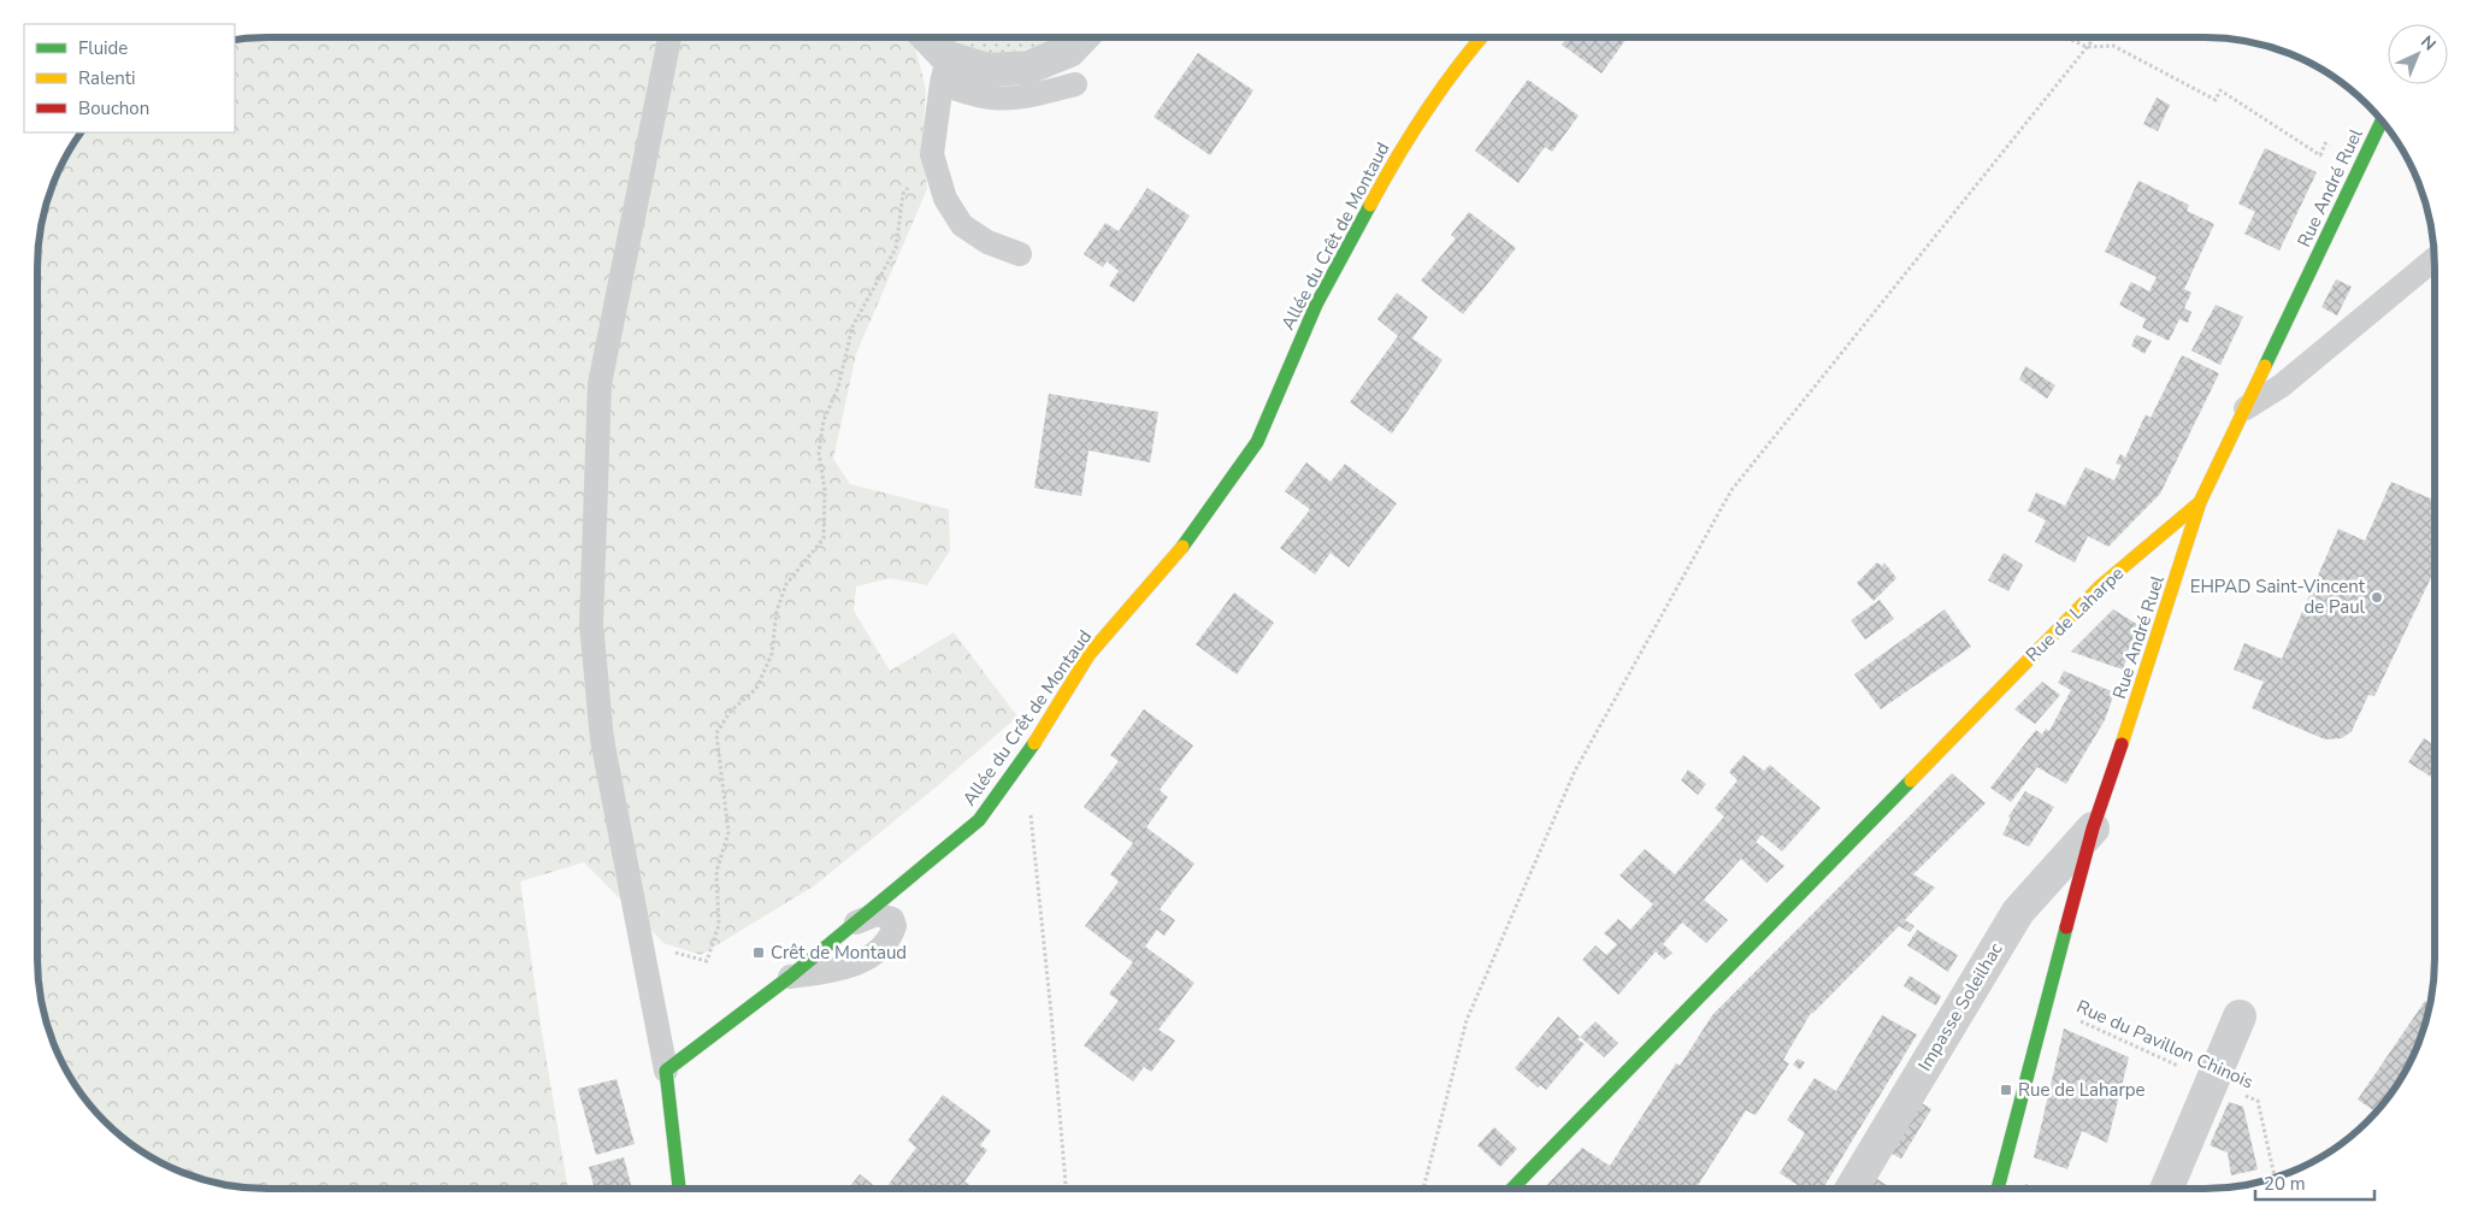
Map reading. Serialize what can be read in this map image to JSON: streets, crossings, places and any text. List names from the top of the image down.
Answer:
{
  "streets": {
    "street": [
      "Rue André Ruel",
      "Allée du Crêt de Montaud",
      "Rue de Laharpe",
      "Impasse Soleilhac"
    ],
    "path": ["Rue du Pavillon Chinois"]
  },
  "crossings": [
    ["Rue André Ruel", "Rue de Laharpe"],
    ["Rue André Ruel", "Impasse Soleilhac"],
    ["Rue André Ruel", "Rue du Pavillon Chinois"]
  ],
  "places": {
    "other": ["EHPAD Saint-Vincent de Paul"],
    "transit": ["Crêt de Montaud", "Rue de Laharpe"]
  },
  "legend": ["Fluide", "Ralenti", "Bouchon"],
  "scale_bar": "20 m",
  "north": "top right"
}
